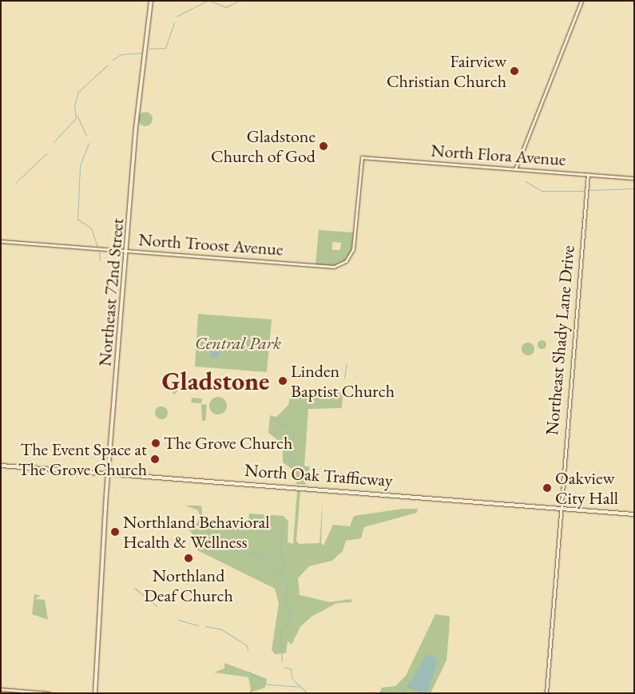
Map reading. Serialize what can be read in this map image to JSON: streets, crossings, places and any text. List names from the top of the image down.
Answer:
{
  "streets": {
    "main road": ["Northeast 72nd Street", "North Oak Trafficway"],
    "street": ["North Flora Avenue", "North Troost Avenue", "Northeast Shady Lane Drive"]
  },
  "crossings": [
    ["North Flora Avenue", "North Troost Avenue"],
    ["North Flora Avenue", "Northeast Shady Lane Drive"],
    ["North Troost Avenue", "Northeast 72nd Street"],
    ["Northeast 72nd Street", "North Oak Trafficway"],
    ["Northeast Shady Lane Drive", "North Oak Trafficway"]
  ],
  "districts": ["Gladstone"],
  "parks": ["Central Park"],
  "places": [
    "Fairview Christian Church",
    "Gladstone Church of God",
    "Linden Baptist Church",
    "The Grove Church",
    "The Event Space at The Grove Church",
    "Oakview City Hall",
    "Northland Behavioral Health & Wellness",
    "Northland Deaf Church"
  ]
}
